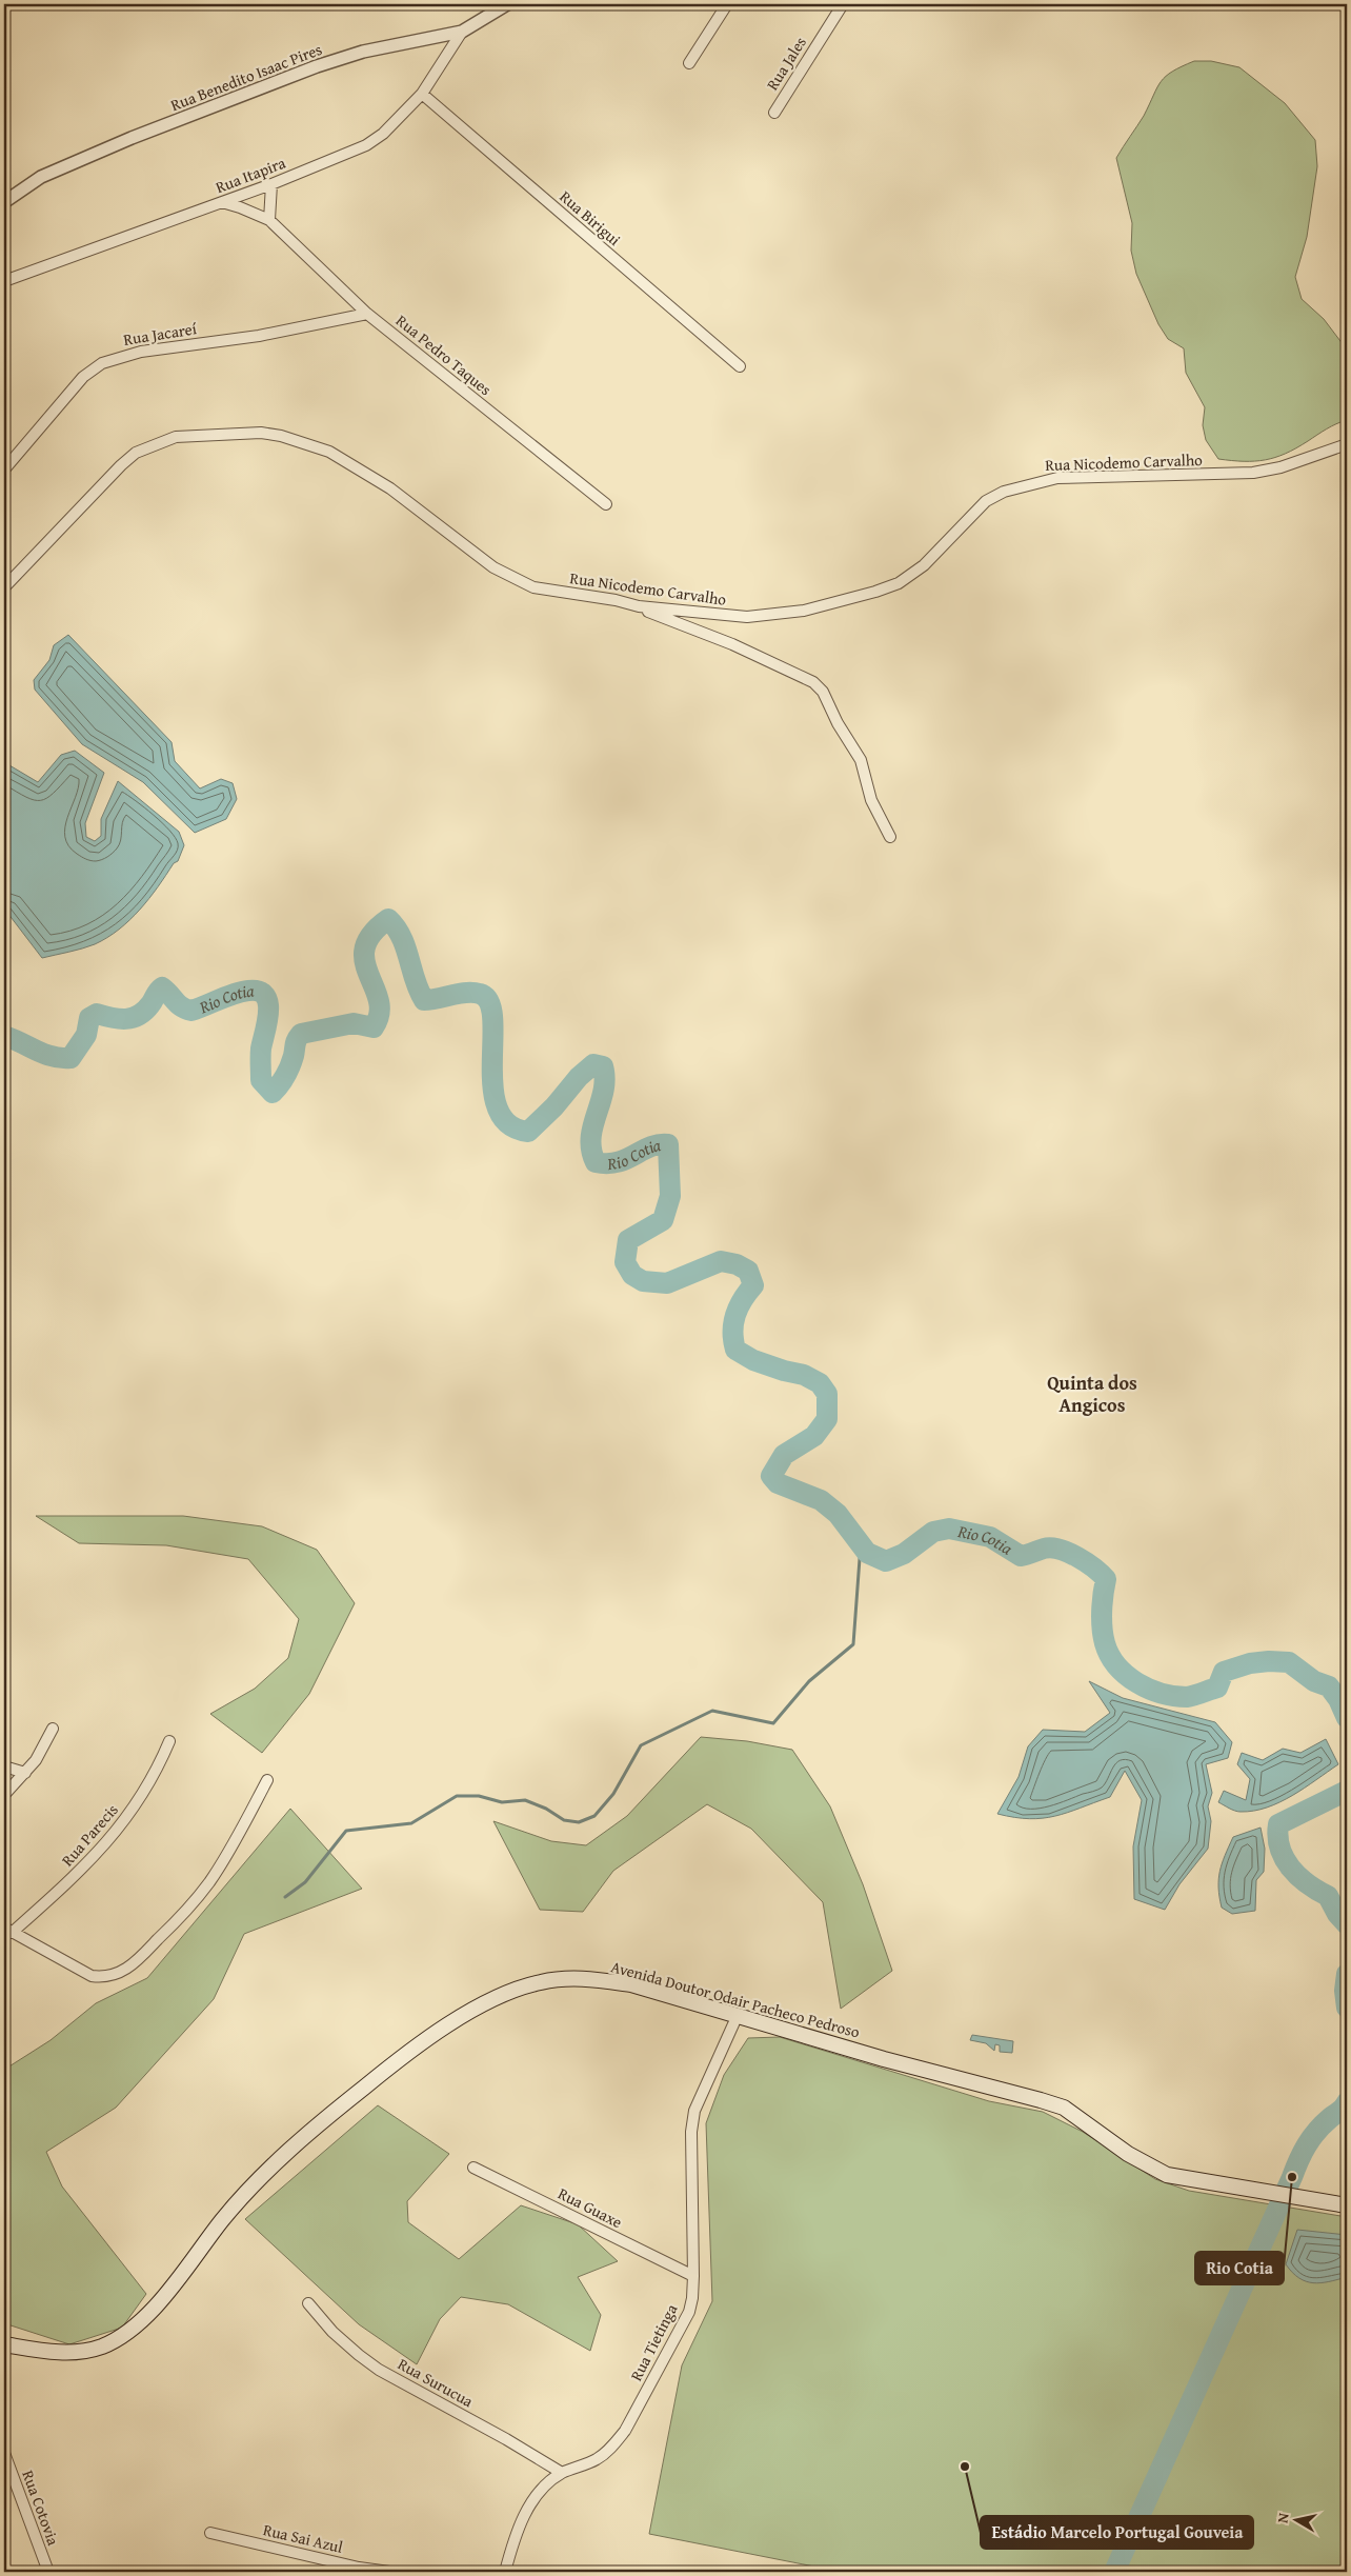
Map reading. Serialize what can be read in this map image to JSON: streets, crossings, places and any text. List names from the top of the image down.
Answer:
{
  "streets": {
    "main road": ["Avenida Doutor Odair Pacheco Pedroso"],
    "street": [
      "Rua Jales",
      "Rua Benedito Isaac Pires",
      "Rua Itapira",
      "Rua Birigui",
      "Rua Jacareí",
      "Rua Pedro Taques",
      "Rua Nicodemo Carvalho",
      "Rua Parecis",
      "Rua Guaxe",
      "Rua Tietinga",
      "Rua Surucua",
      "Rua Cotovia",
      "Rua Sai Azul"
    ]
  },
  "crossings": [
    ["Rua Benedito Isaac Pires", "Rua Itapira"],
    ["Rua Itapira", "Rua Birigui"],
    ["Rua Itapira", "Rua Pedro Taques"],
    ["Rua Jacareí", "Rua Pedro Taques"],
    ["Avenida Doutor Odair Pacheco Pedroso", "Rua Tietinga"],
    ["Rua Guaxe", "Rua Tietinga"],
    ["Rua Tietinga", "Rua Surucua"]
  ],
  "districts": ["Quinta dos Angicos"],
  "water": ["Rio Cotia"],
  "places": ["Rio Cotia", "Estádio Marcelo Portugal Gouveia"],
  "north": "left"
}
